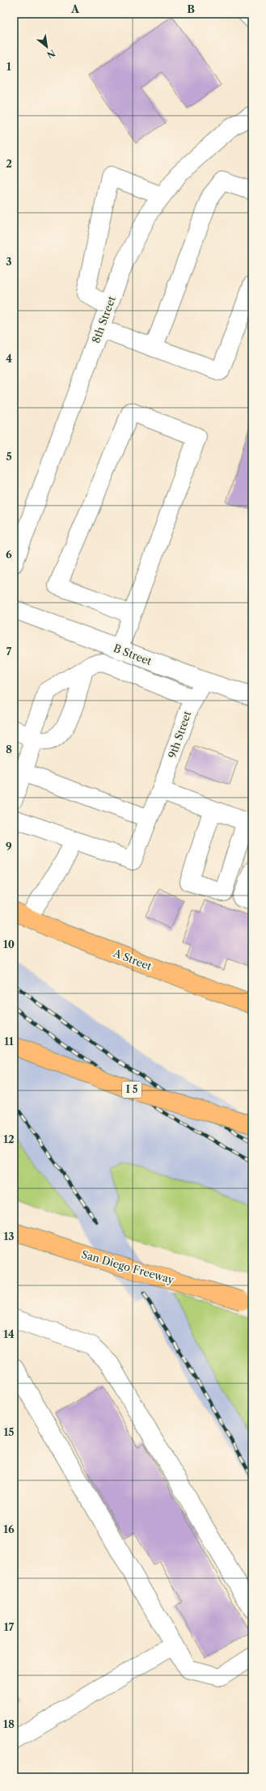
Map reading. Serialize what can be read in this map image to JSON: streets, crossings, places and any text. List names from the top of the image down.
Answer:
{
  "streets": {
    "main road": ["A Street", "I 5", "San Diego Freeway"],
    "street": ["8th Street", "B Street", "9th Street"]
  },
  "crossings": [
    ["B Street", "9th Street"]
  ],
  "north": "bottom right",
  "grid": {
    "columns": ["A", "B"],
    "rows": [
      "1",
      "2",
      "3",
      "4",
      "5",
      "6",
      "7",
      "8",
      "9",
      "10",
      "11",
      "12",
      "13",
      "14",
      "15",
      "16",
      "17",
      "18"
    ]
  }
}
